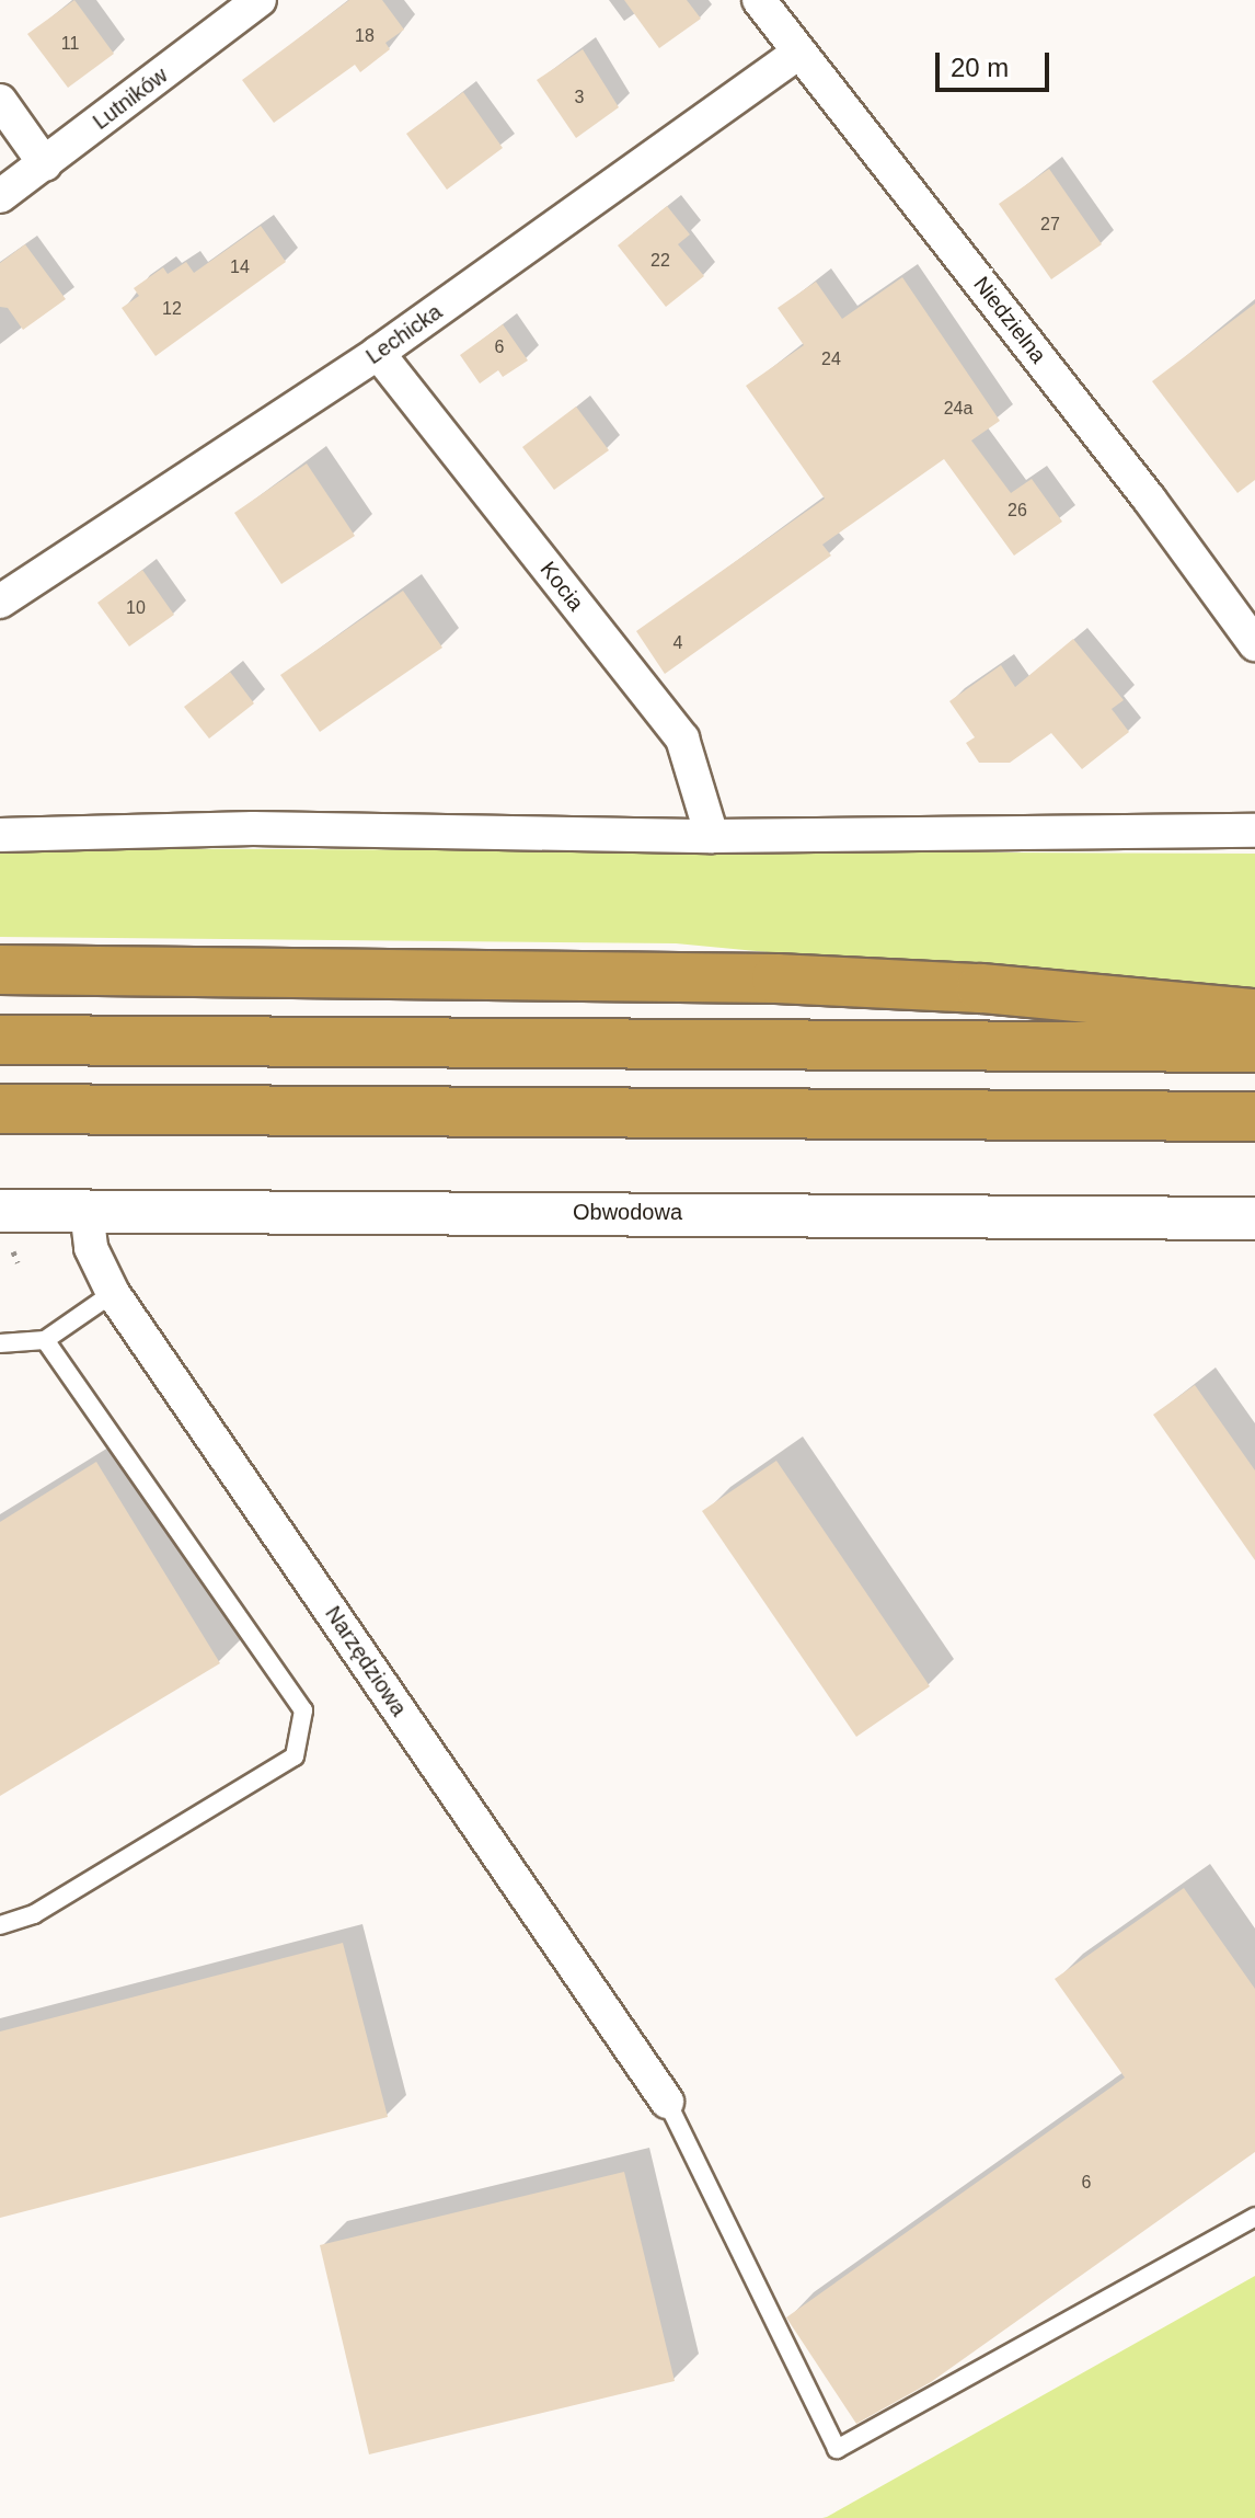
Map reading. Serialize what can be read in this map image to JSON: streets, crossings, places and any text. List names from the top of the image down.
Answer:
{
  "streets": {
    "street": [
      "Lutników",
      "Niedzielna",
      "Lechicka",
      "Kocia",
      "Obwodowa",
      "Narzędziowa"
    ]
  },
  "crossings": [
    ["Niedzielna", "Lechicka"],
    ["Lechicka", "Kocia"],
    ["Obwodowa", "Narzędziowa"]
  ],
  "house_numbers": [
    "18",
    "11",
    "3",
    "27",
    "22",
    "14",
    "12",
    "6",
    "24",
    "24a",
    "26",
    "10",
    "4",
    "6"
  ],
  "scale_bar": "20 m"
}
